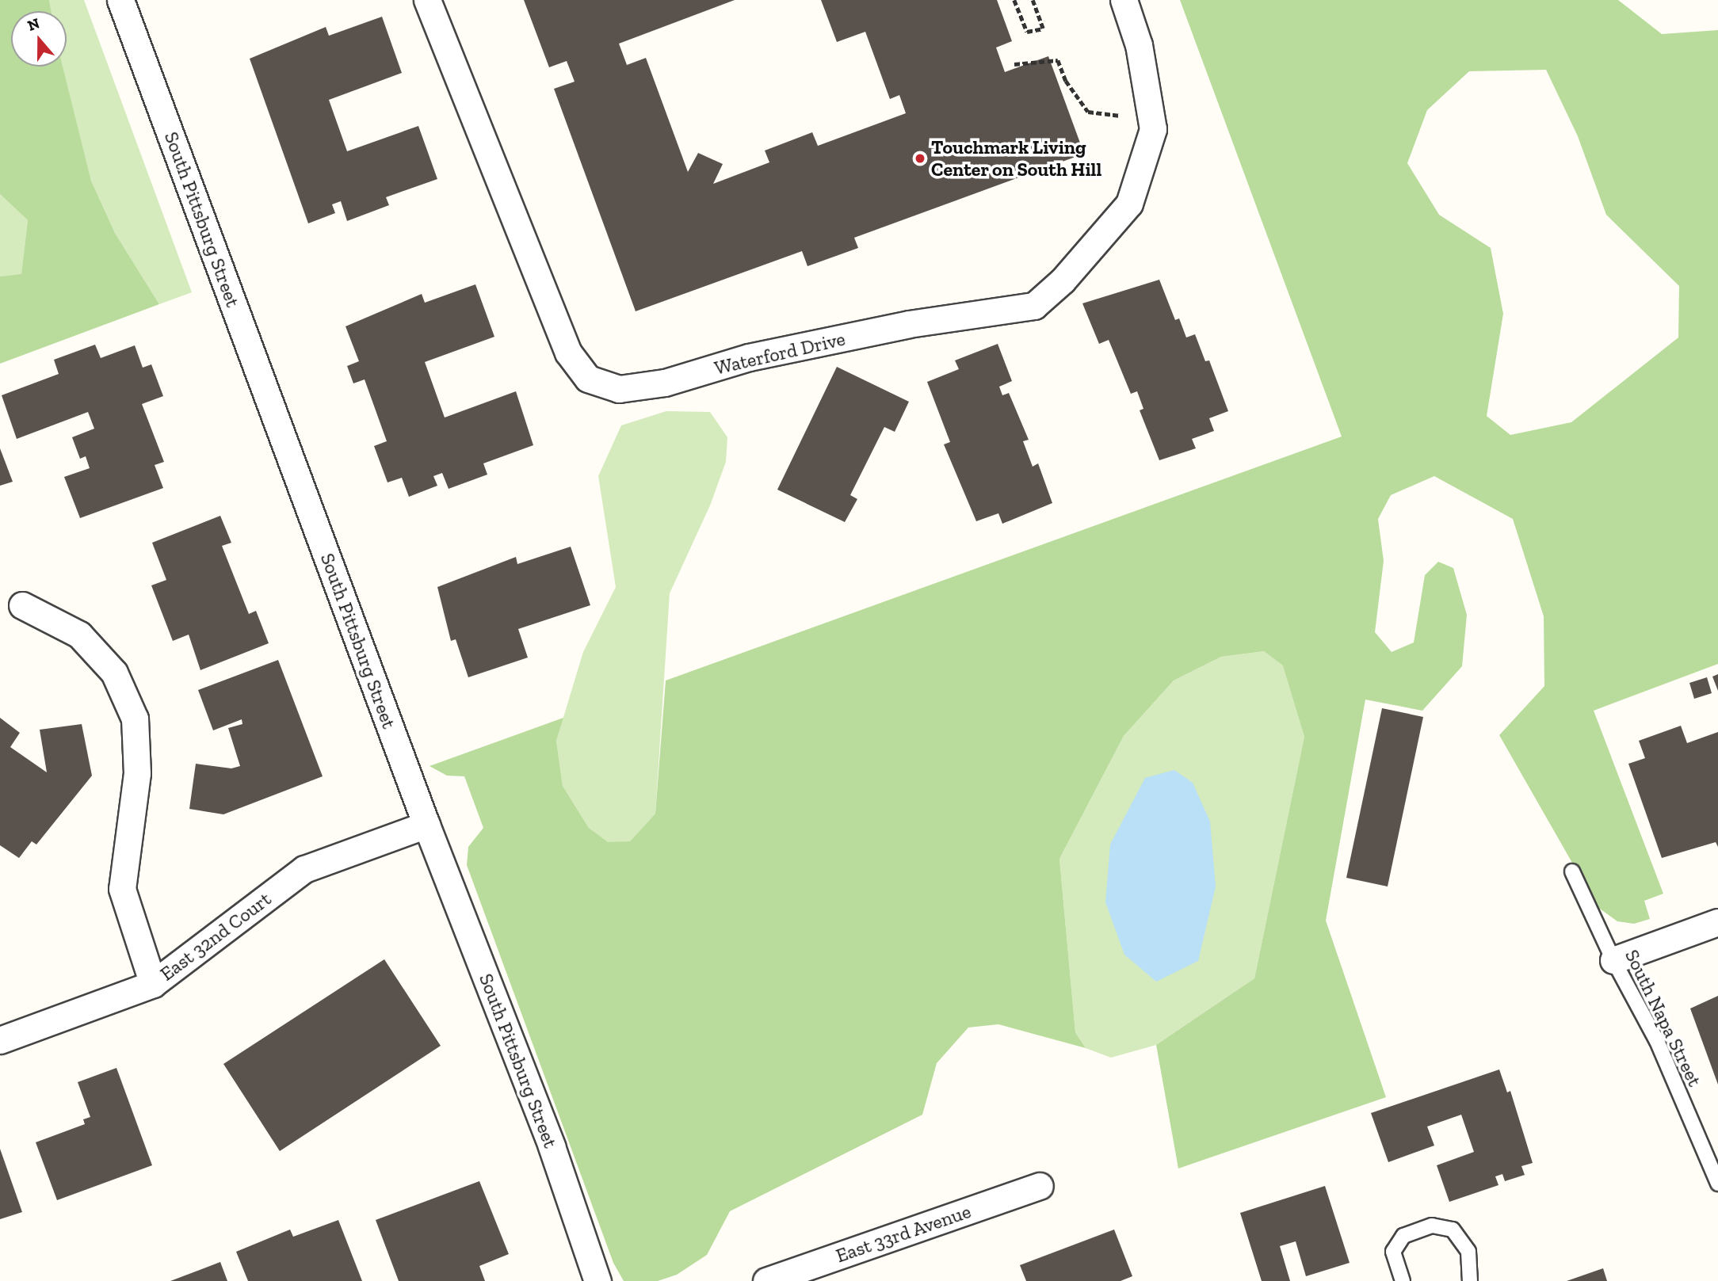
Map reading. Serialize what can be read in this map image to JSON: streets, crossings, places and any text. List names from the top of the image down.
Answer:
{
  "streets": {
    "street": [
      "South Pittsburg Street",
      "Waterford Drive",
      "East 32nd Court",
      "East 33rd Avenue"
    ],
    "lane": ["South Napa Street"]
  },
  "crossings": [
    ["South Pittsburg Street", "East 32nd Court"]
  ],
  "places": ["Touchmark Living Center on South Hill"],
  "north": "top"
}
